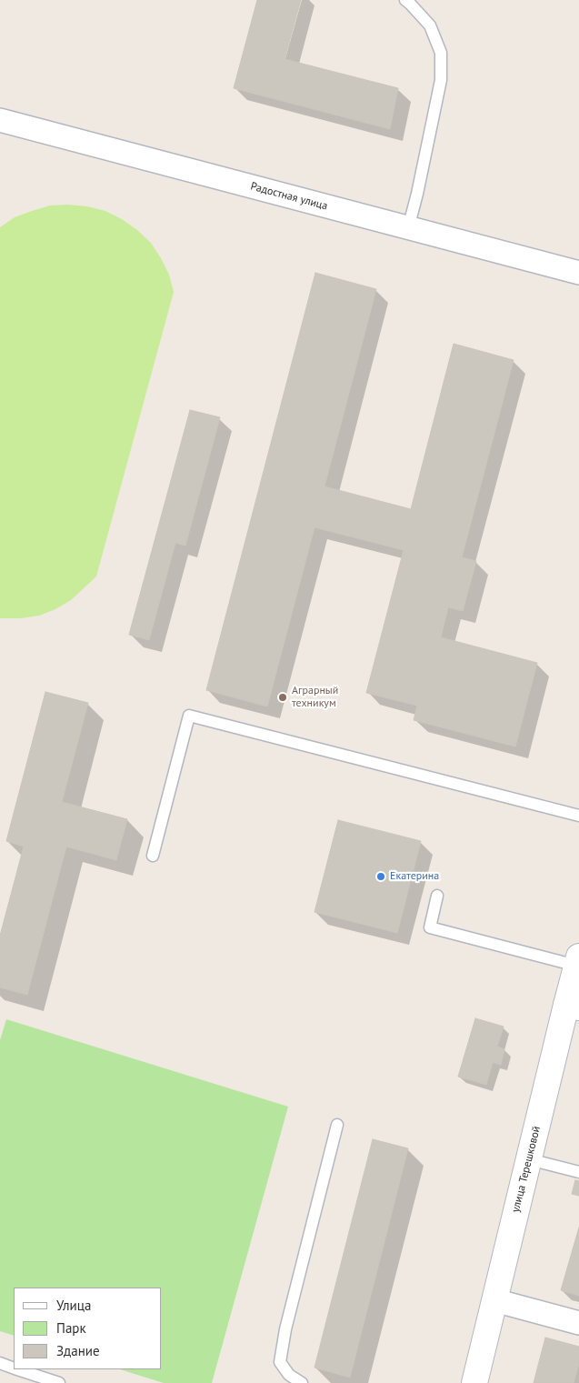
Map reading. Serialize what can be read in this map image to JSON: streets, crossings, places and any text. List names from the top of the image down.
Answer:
{
  "streets": {
    "main road": ["улица Терешковой"],
    "street": ["Радостная улица"]
  },
  "places": ["Аграрный техникум", "Екатерина"],
  "legend": ["Улица", "Парк", "Здание"]
}
